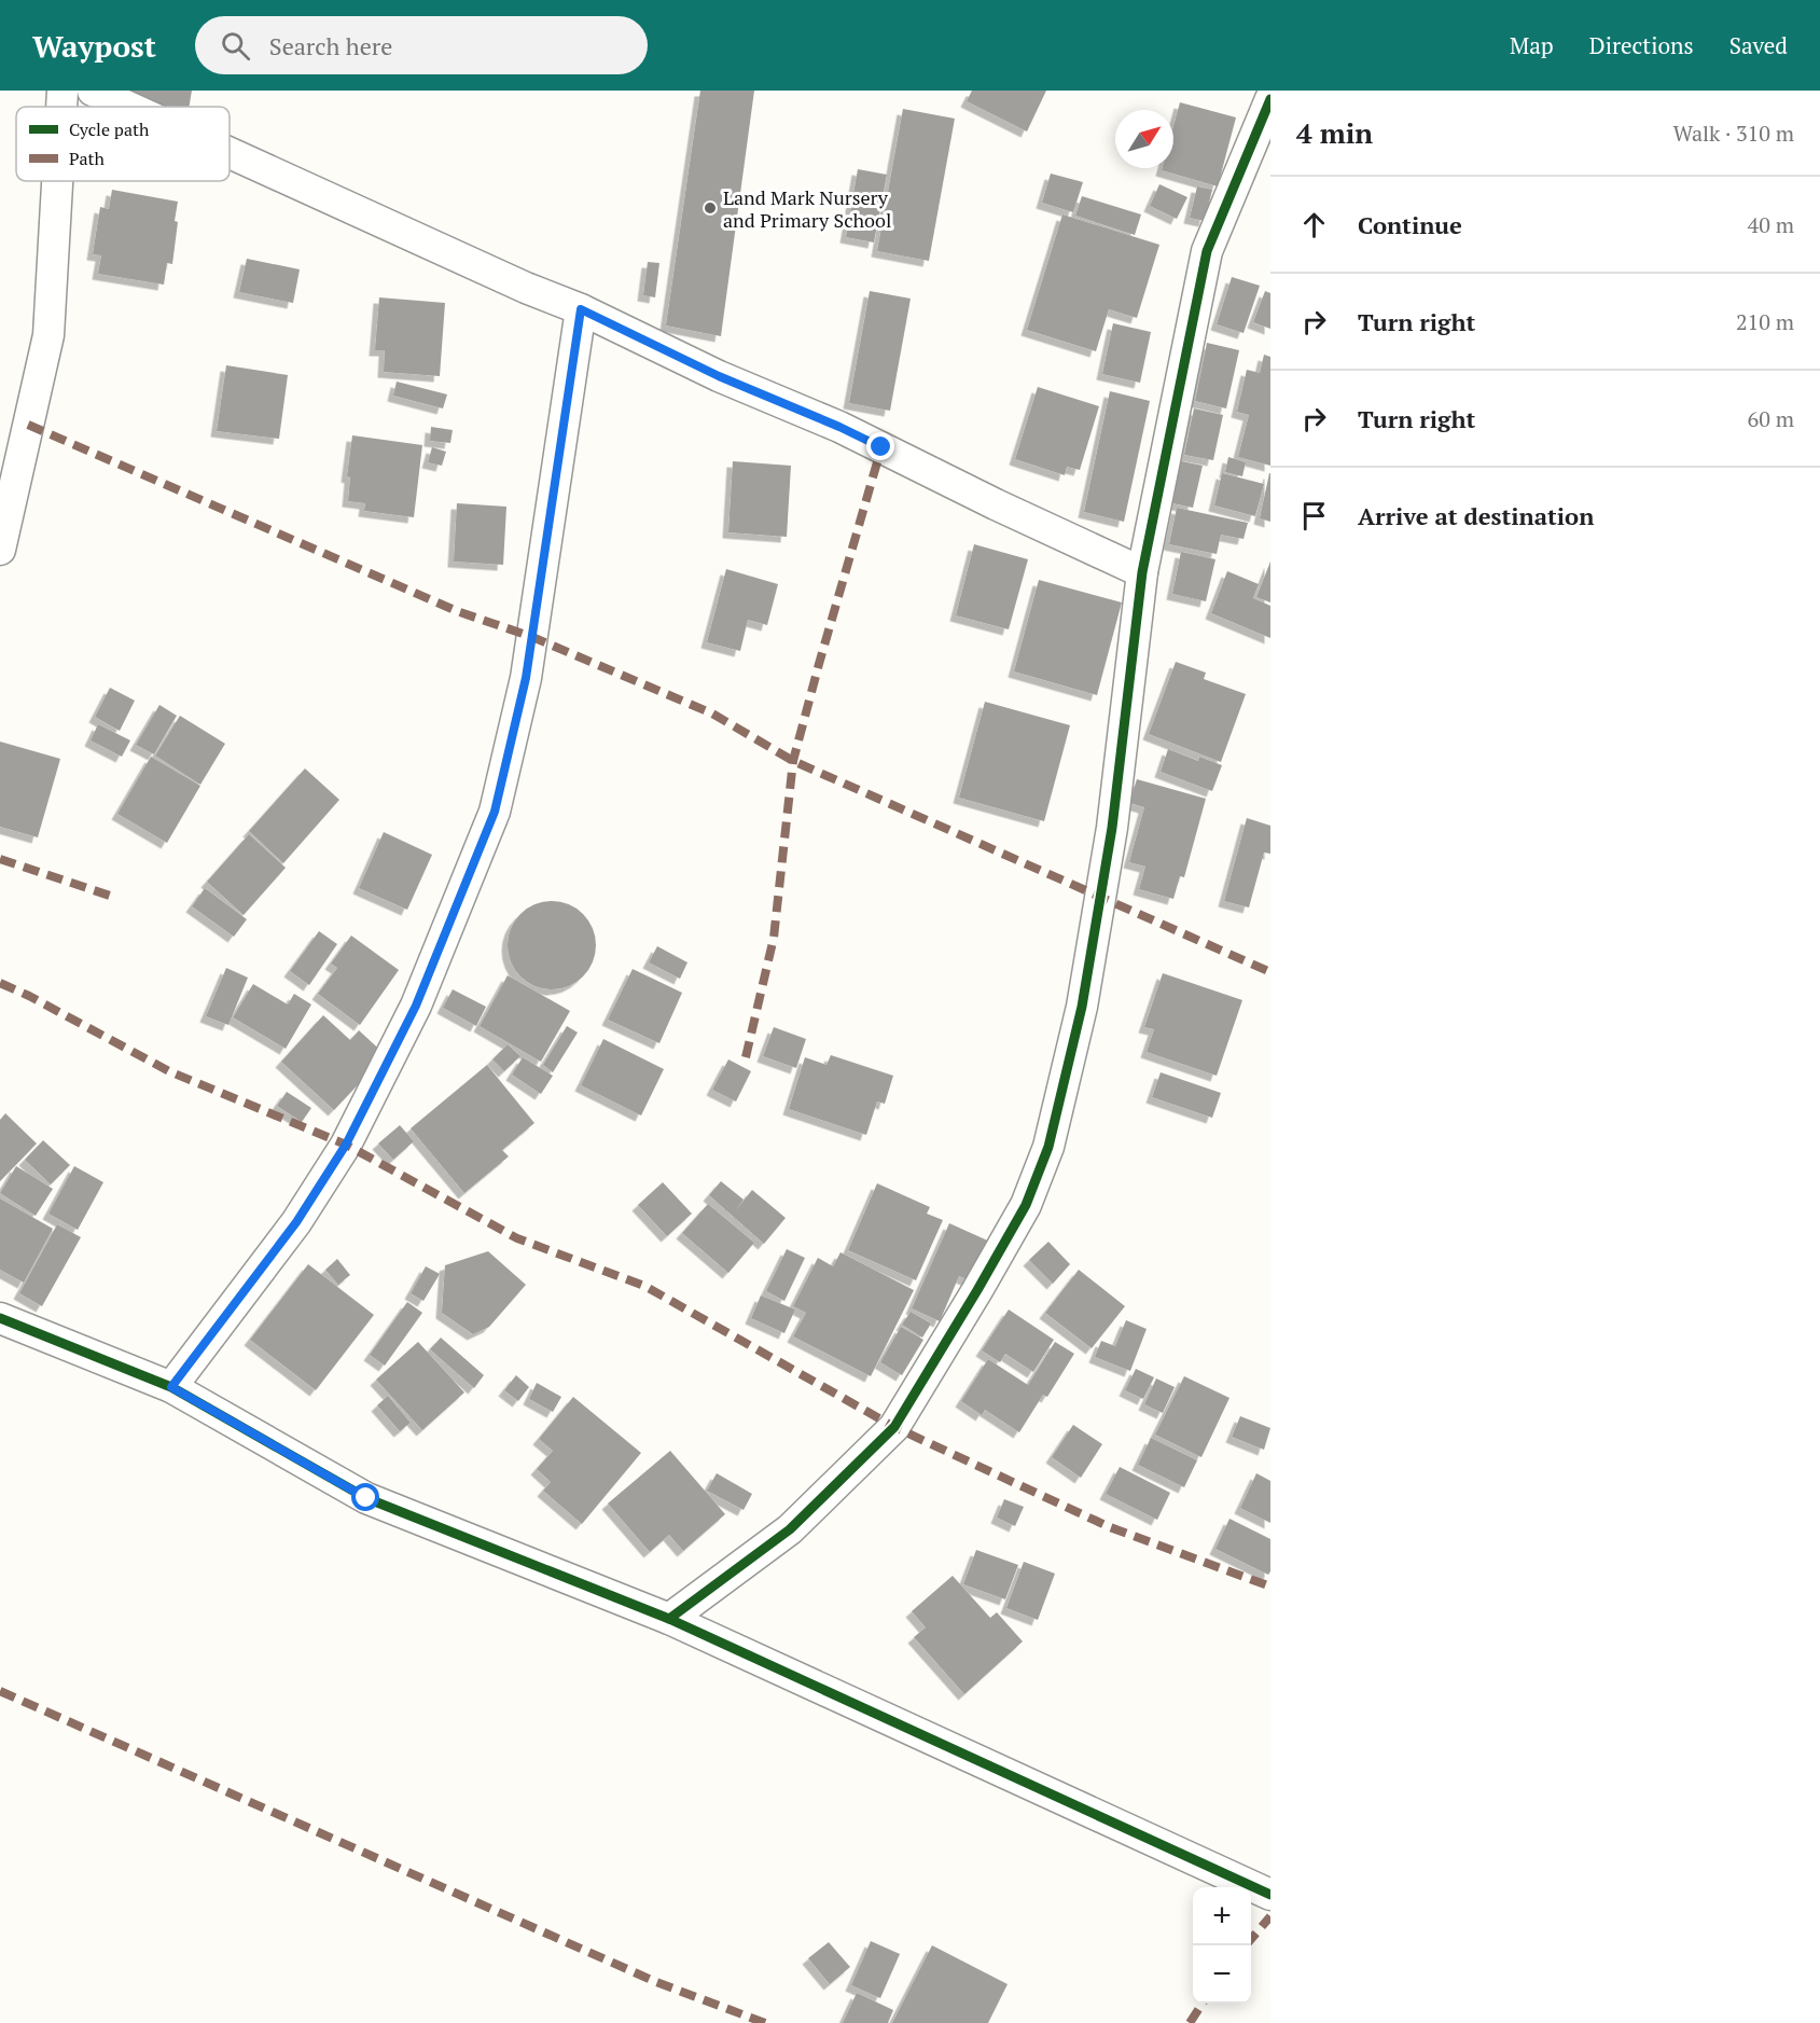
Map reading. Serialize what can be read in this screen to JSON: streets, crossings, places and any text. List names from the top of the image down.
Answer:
{
  "places": ["Land Mark Nursery and Primary School"],
  "legend": ["Cycle path", "Path"],
  "north": "top right",
  "page": {
    "header": "Waypost",
    "search": "Search here",
    "nav": ["Map", "Directions", "Saved"],
    "heading": ["4 min", "Walk · 310 m"],
    "list": [
      ["Continue", "40 m"],
      ["Turn right", "210 m"],
      ["Turn right", "60 m"],
      "Arrive at destination"
    ],
    "map_buttons": ["+", "−"]
  }
}
